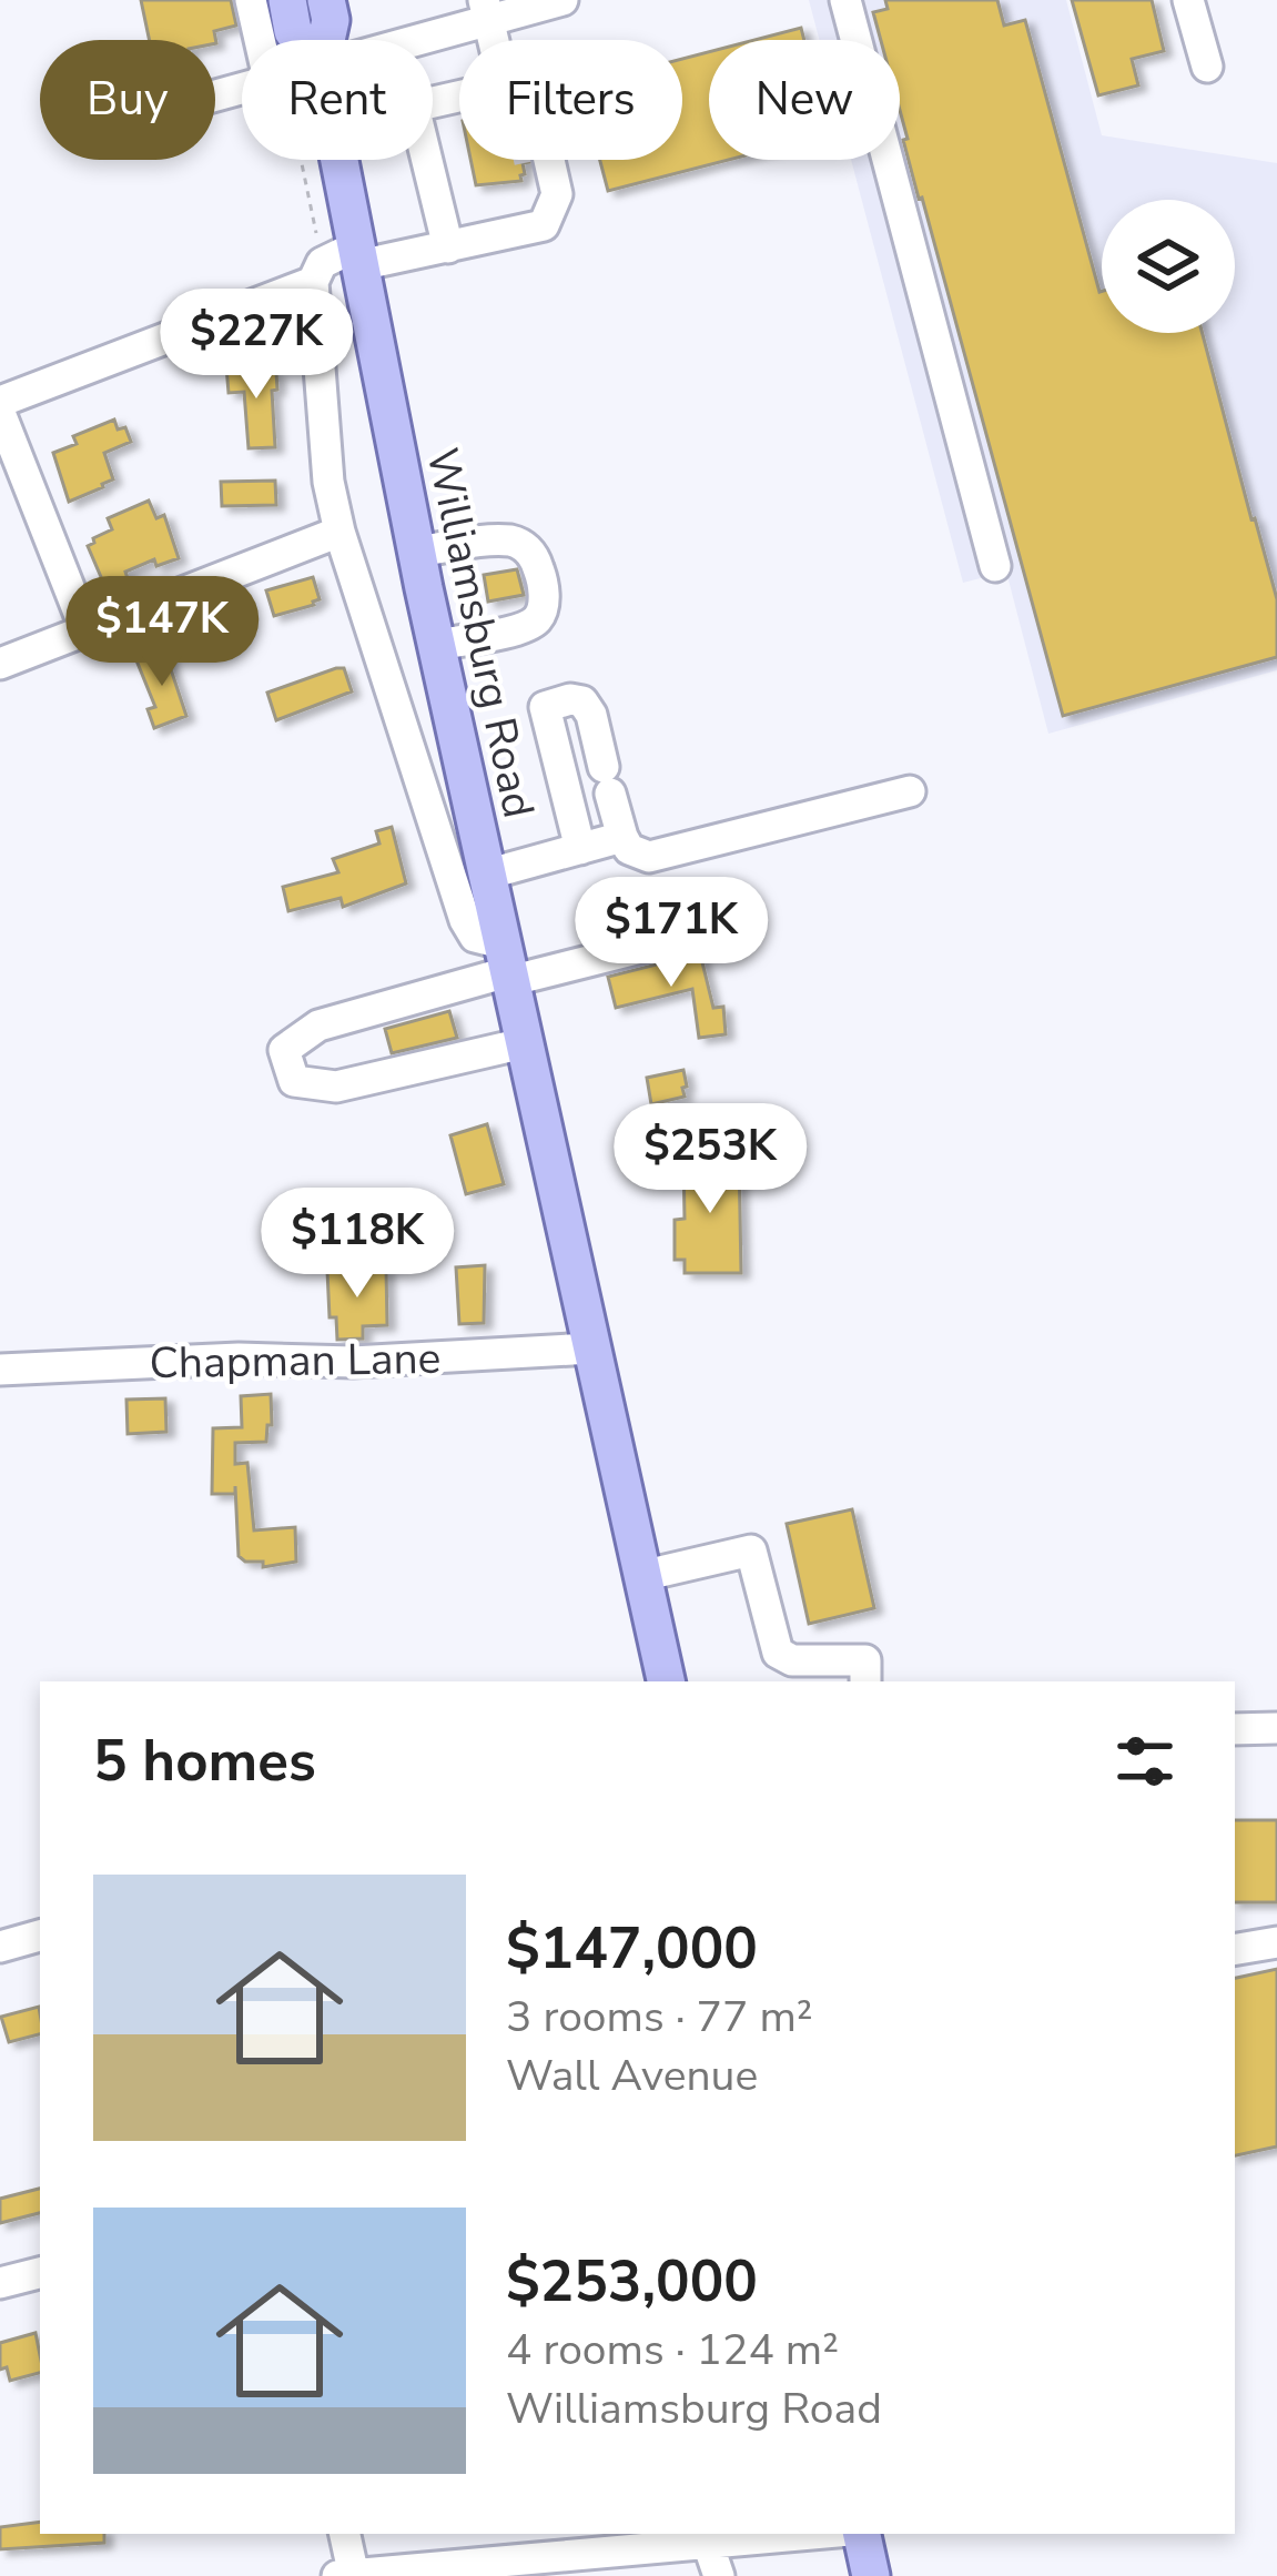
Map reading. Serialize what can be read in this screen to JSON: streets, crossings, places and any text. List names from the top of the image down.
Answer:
{
  "streets": {
    "main road": ["Williamsburg Road"],
    "street": ["Chapman Lane"]
  },
  "crossings": [
    ["Williamsburg Road", "Chapman Lane"]
  ],
  "page": {
    "chip": [
      "Buy",
      "Rent",
      "Filters",
      "New"
    ],
    "price": [
      "$227K",
      "$147K",
      "$171K",
      "$253K",
      "$118K"
    ],
    "heading": "5 homes",
    "list": [
      {
        "name": "$147,000",
        "note": "3 rooms · 77 m² · Wall Avenue"
      },
      {
        "name": "$253,000",
        "note": "4 rooms · 124 m² · Williamsburg Road"
      }
    ]
  }
}
